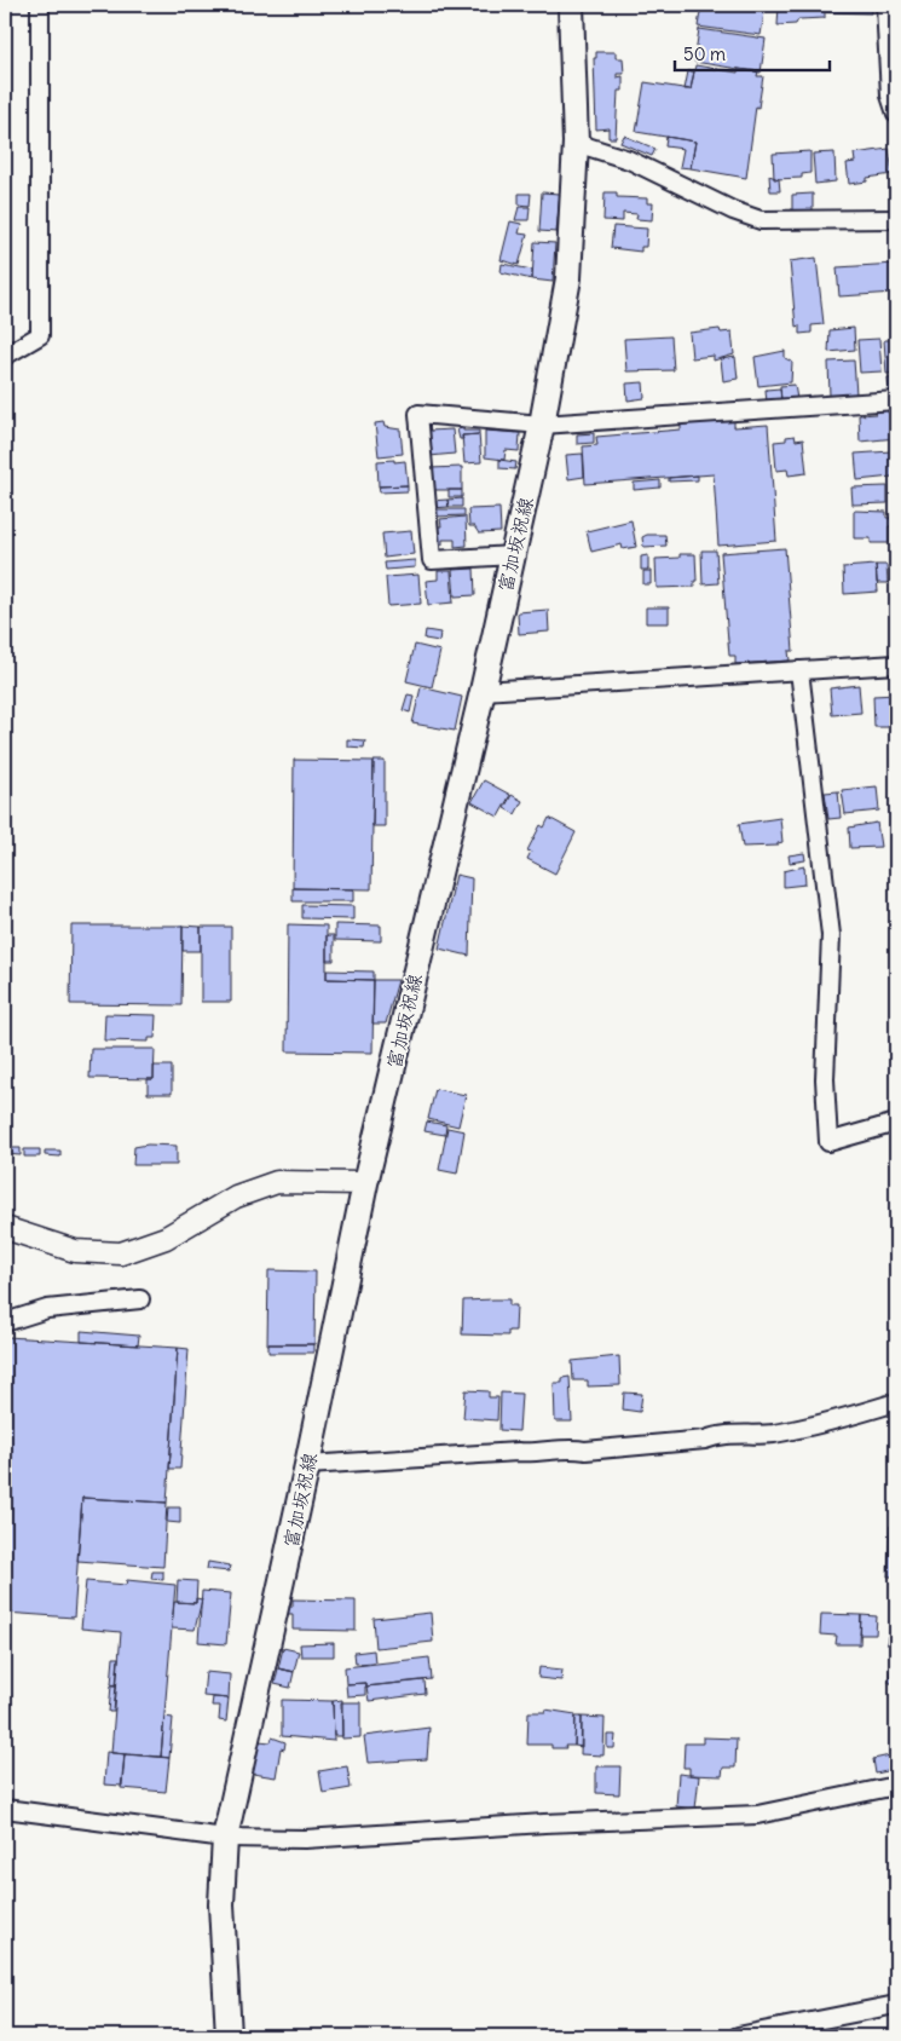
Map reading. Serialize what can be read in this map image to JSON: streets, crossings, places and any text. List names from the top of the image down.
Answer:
{
  "streets": {
    "main road": ["富加坂祝線"]
  },
  "scale_bar": "50 m"
}
